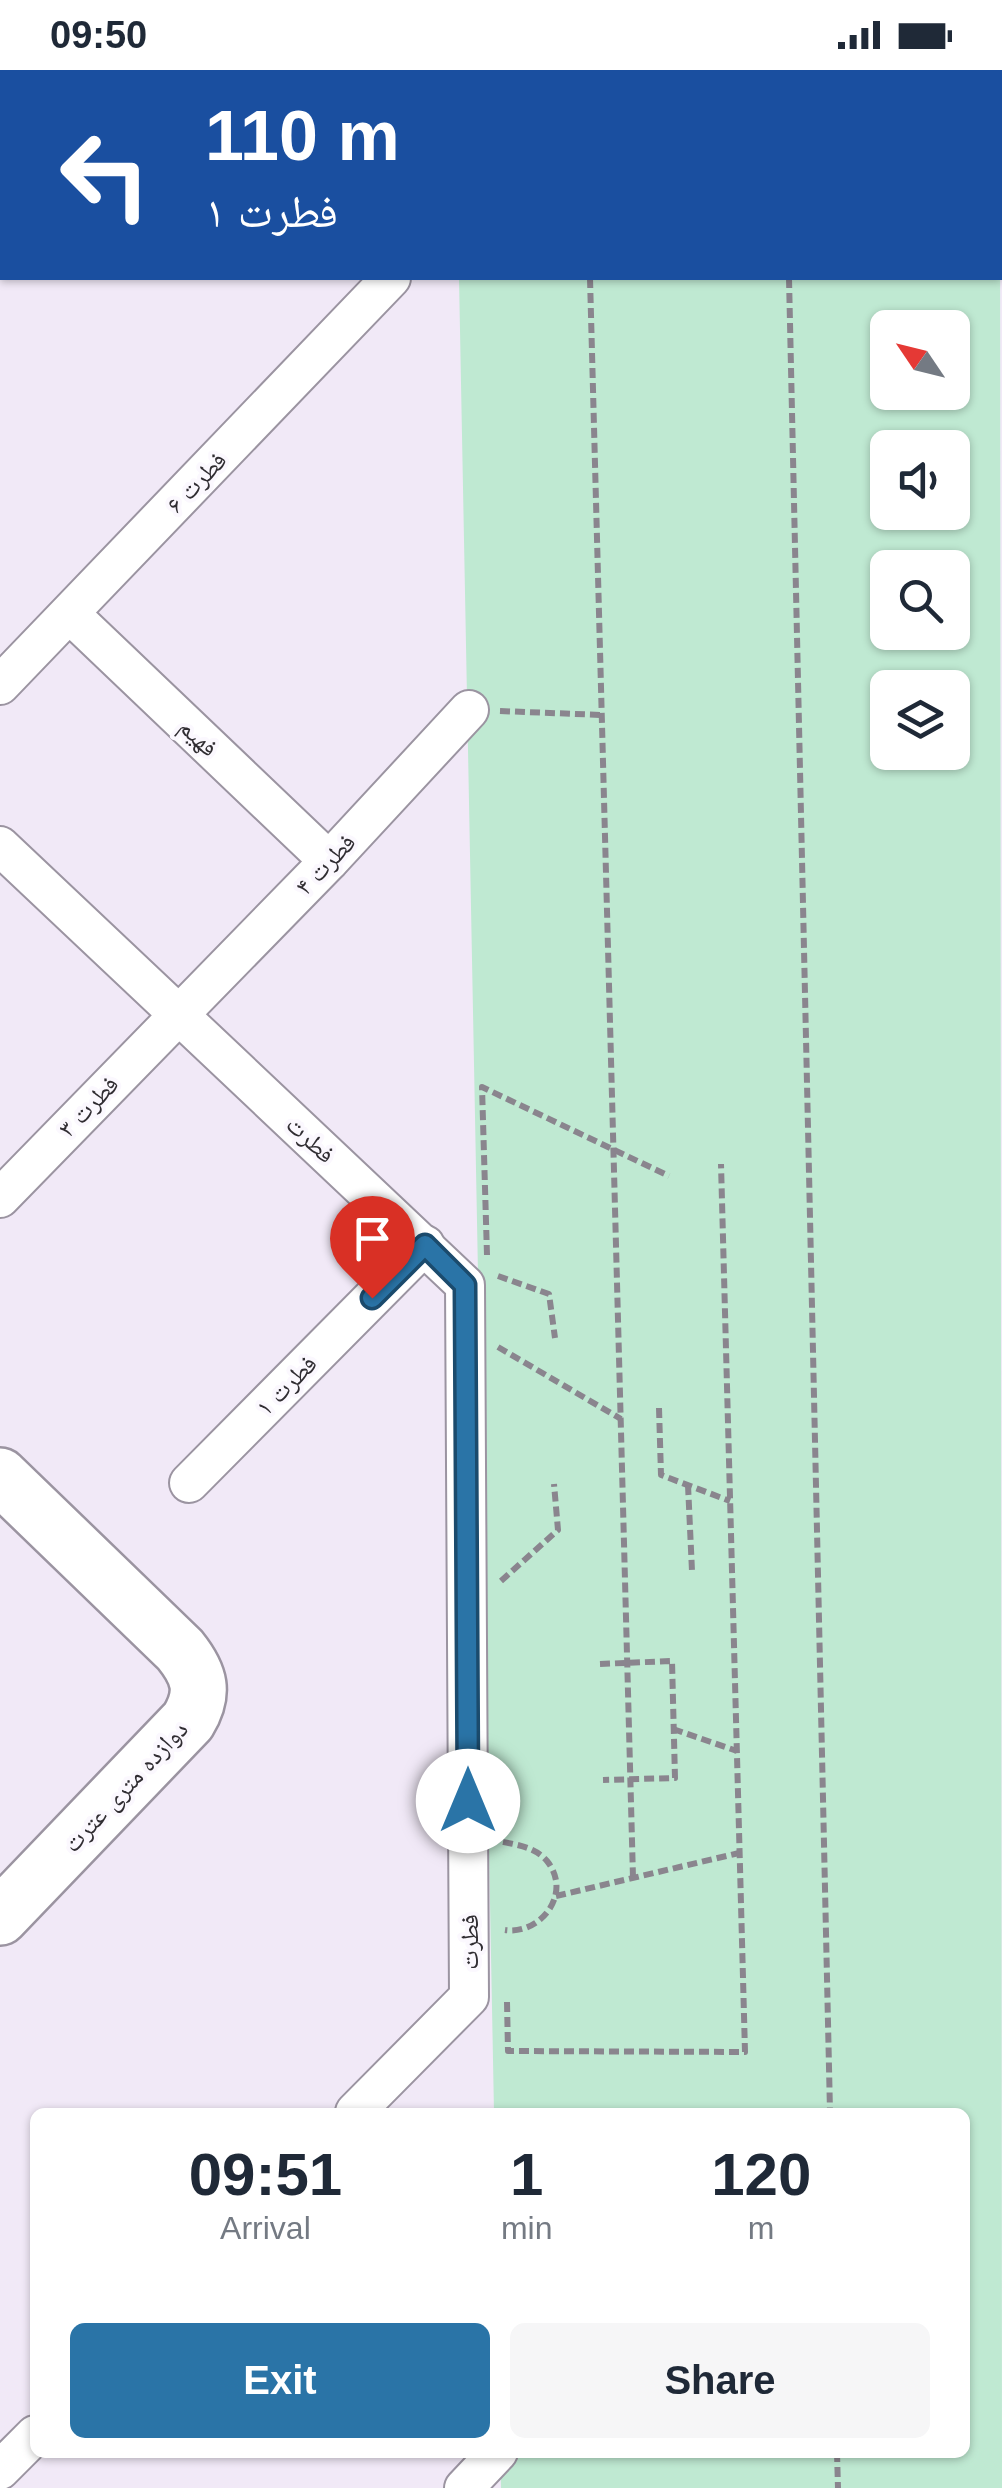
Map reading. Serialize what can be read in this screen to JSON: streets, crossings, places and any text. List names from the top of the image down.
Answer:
{
  "streets": {
    "street": [
      "فطرت ۶",
      "فهیم",
      "فطرت ۴",
      "فطرت ۳",
      "فطرت",
      "فطرت ۱",
      "دوازده متری عترت"
    ]
  },
  "crossings": [
    ["فطرت ۶", "فهیم"],
    ["فهیم", "فطرت ۴"],
    ["فطرت ۴", "فطرت ۳"],
    ["فطرت ۴", "فطرت"],
    ["فطرت ۳", "فطرت"],
    ["فطرت", "فطرت ۱"]
  ],
  "north": "top left",
  "page": {
    "status": "09:50",
    "turn": ["110 m", "فطرت ۱"],
    "eta": [
      "09:51",
      "Arrival",
      "1",
      "min",
      "120",
      "m"
    ],
    "buttons": ["Exit", "Share"]
  }
}
